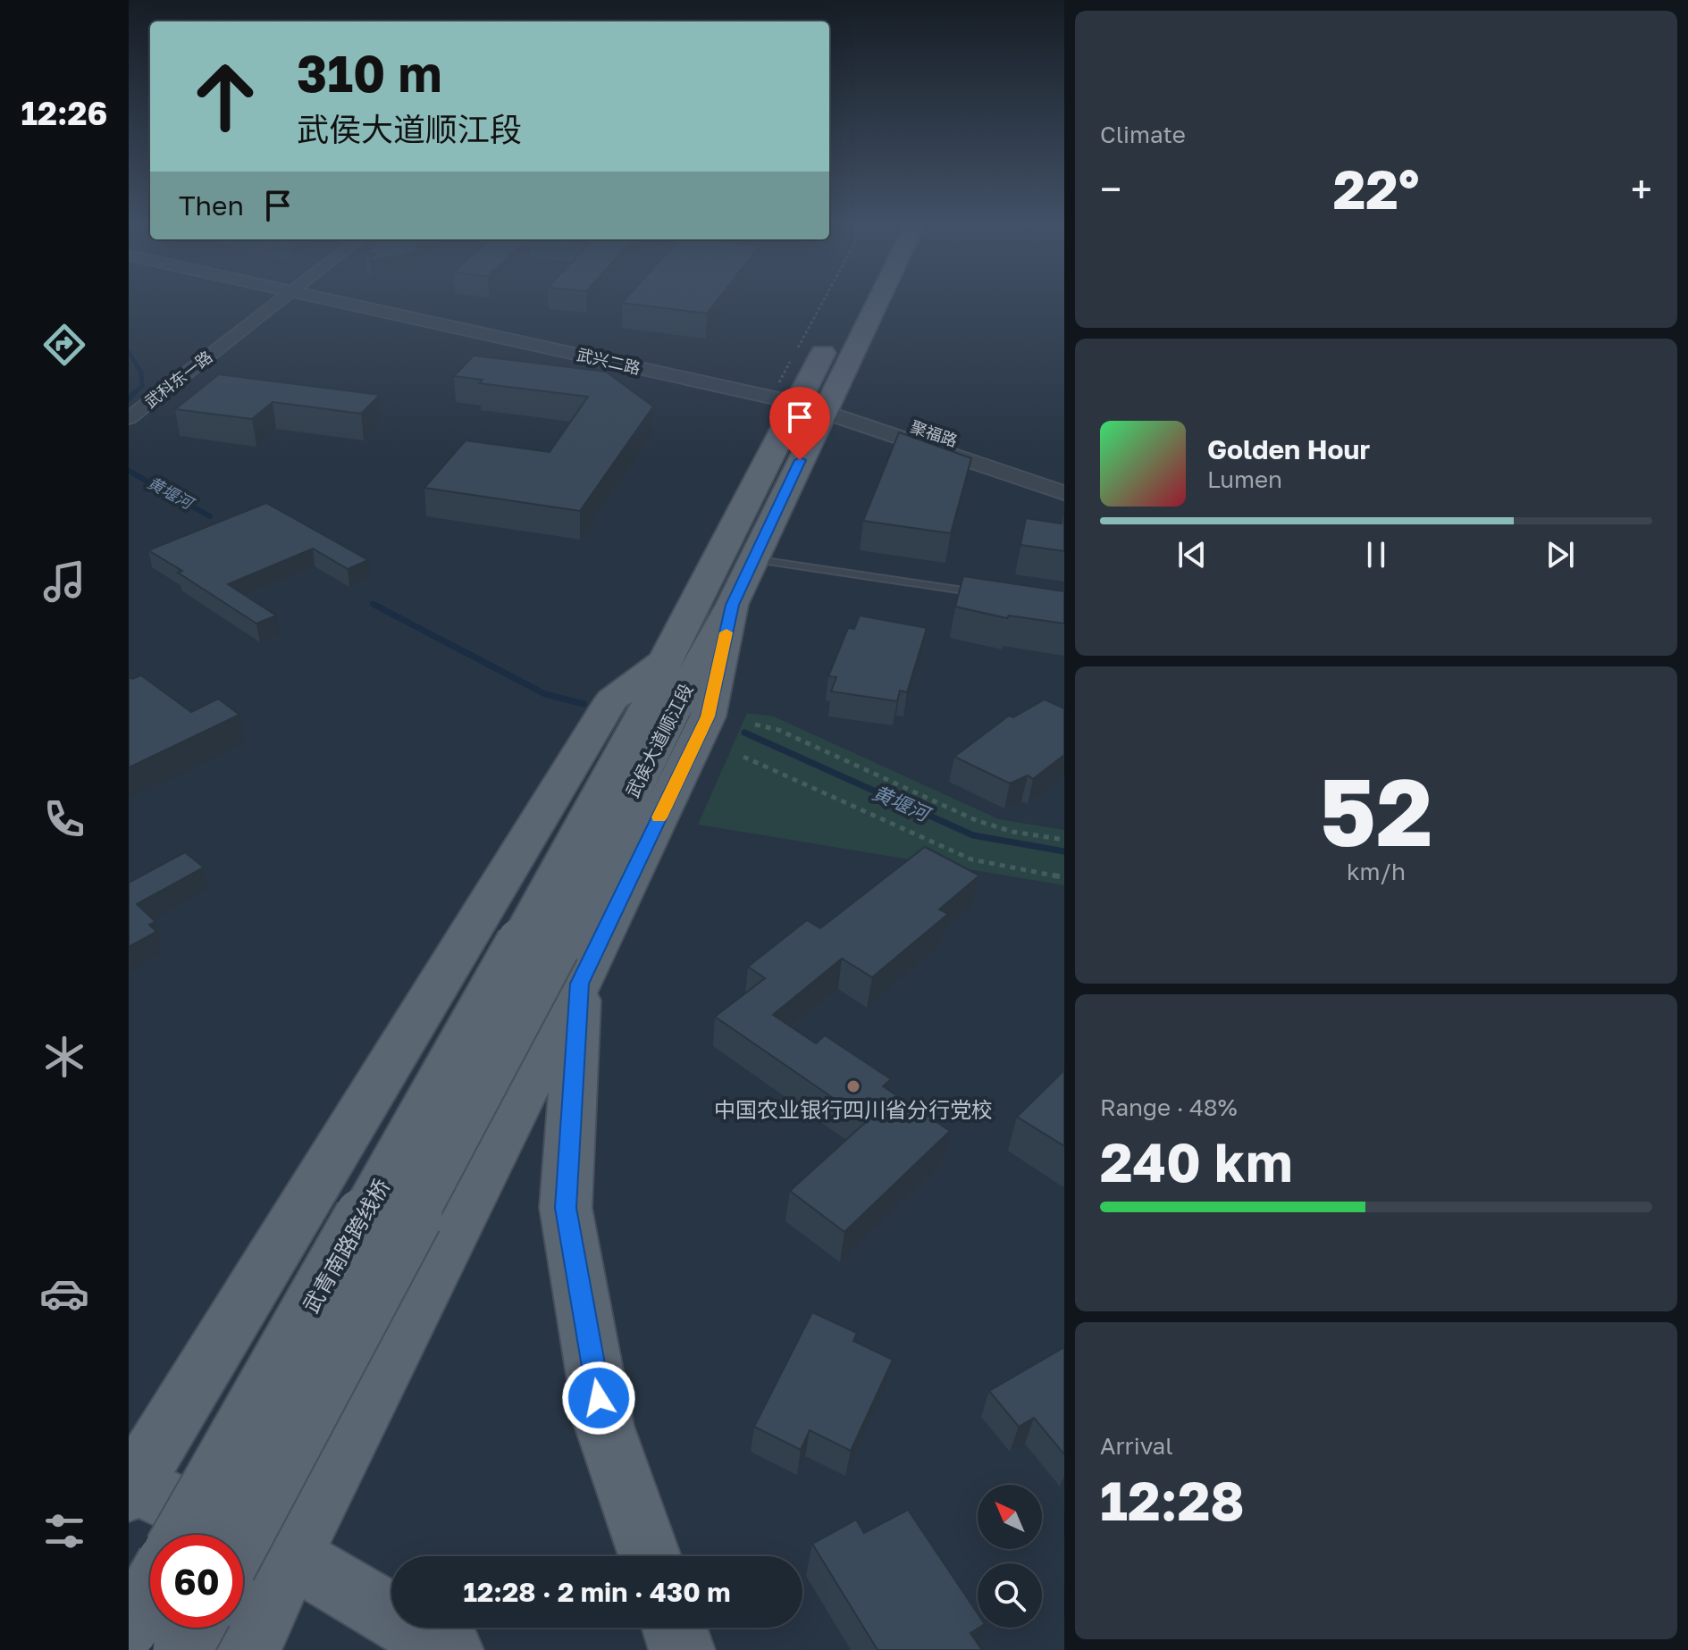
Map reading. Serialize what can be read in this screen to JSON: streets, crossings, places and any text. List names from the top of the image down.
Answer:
{
  "streets": {
    "main road": ["武侯大道顺江段", "武青南路跨线桥"],
    "street": ["武兴二路", "武科东一路", "聚福路"]
  },
  "crossings": [
    ["武兴二路", "聚福路"],
    ["武兴二路", "武侯大道顺江段"],
    ["聚福路", "武侯大道顺江段"],
    ["武侯大道顺江段", "武青南路跨线桥"]
  ],
  "water": ["黄堰河"],
  "places": ["中国农业银行四川省分行党校"],
  "north": "top left",
  "page": {
    "tabs": "12:26",
    "tile": [
      "Climate",
      ["52", "km/h"],
      ["Range · 48%", "240 km"],
      ["Arrival", "12:28"]
    ],
    "turn": ["310 m", "武侯大道顺江段"],
    "heat": ["−", "22°", "+"],
    "then": "Then",
    "song": ["Golden Hour", "Lumen"],
    "limit": "60",
    "trip": "12:28 · 2 min · 430 m"
  }
}
